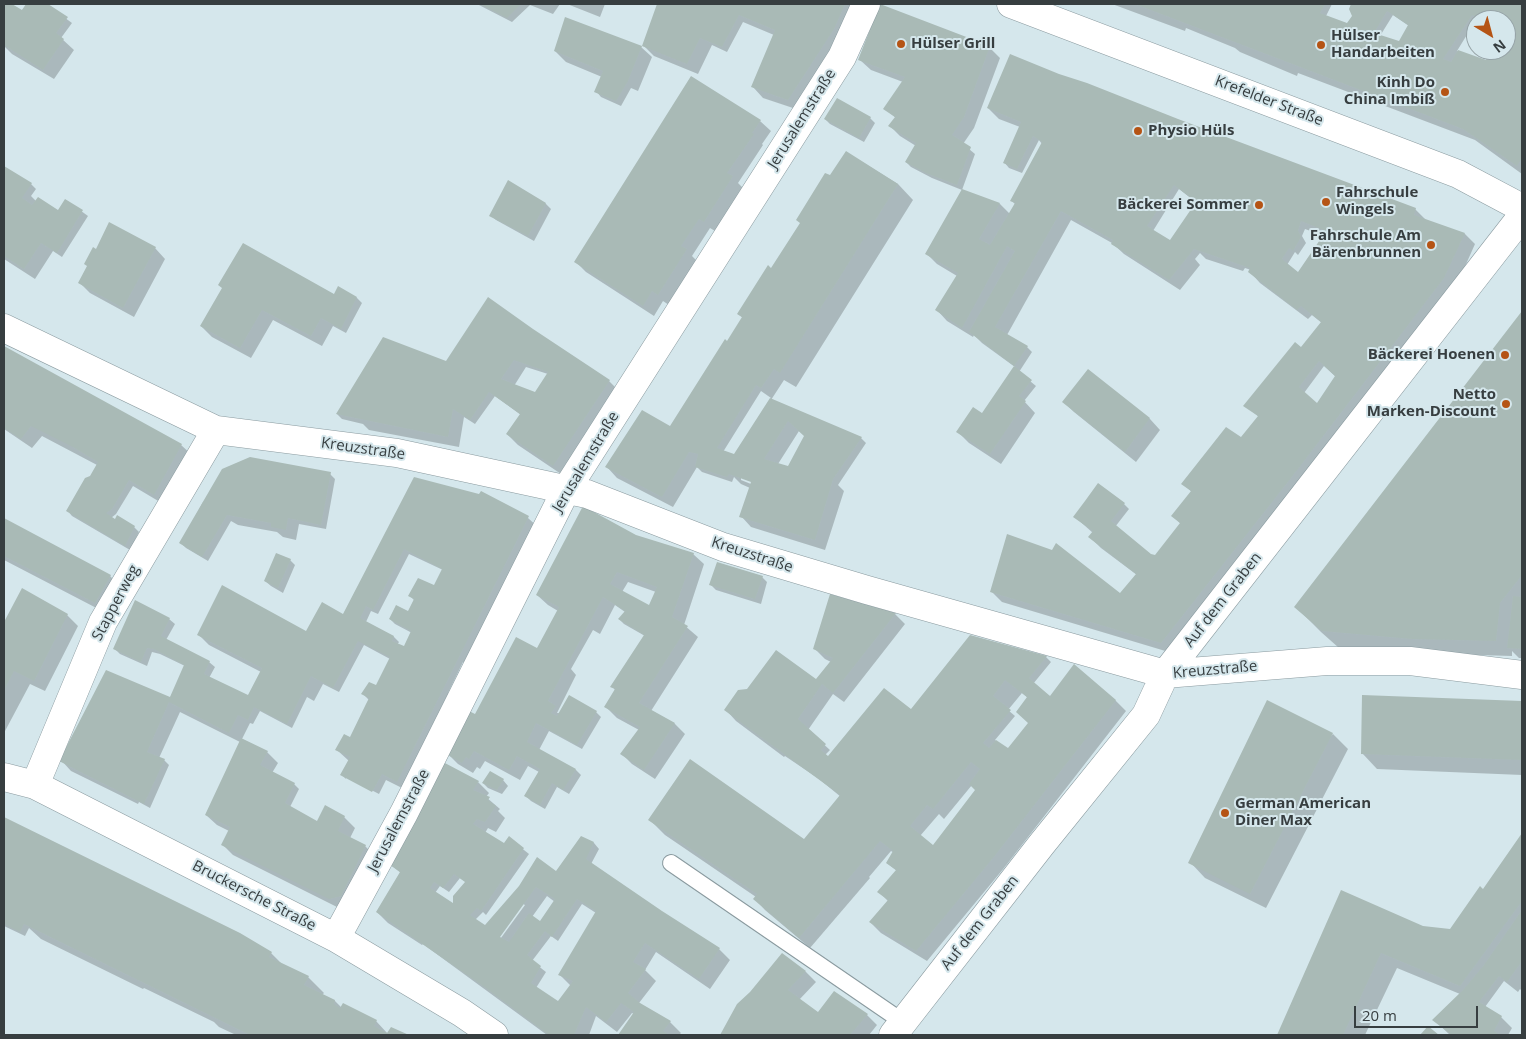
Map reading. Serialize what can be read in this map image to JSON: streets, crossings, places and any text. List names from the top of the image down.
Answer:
{
  "streets": {
    "street": [
      "Krefelder Straße",
      "Jerusalemstraße",
      "Kreuzstraße",
      "Auf dem Graben",
      "Stapperweg",
      "Bruckersche Straße"
    ]
  },
  "crossings": [
    ["Jerusalemstraße", "Kreuzstraße"],
    ["Jerusalemstraße", "Bruckersche Straße"],
    ["Kreuzstraße", "Auf dem Graben"],
    ["Kreuzstraße", "Stapperweg"],
    ["Stapperweg", "Bruckersche Straße"]
  ],
  "places": [
    "Hülser Grill",
    "Hülser Handarbeiten",
    "Kinh Do China Imbiß",
    "Physio Hüls",
    "Fahrschule Wingels",
    "Bäckerei Sommer",
    "Fahrschule Am Bärenbrunnen",
    "Bäckerei Hoenen",
    "Netto Marken-Discount",
    "German American Diner Max"
  ],
  "scale_bar": "20 m",
  "north": "bottom right"
}
